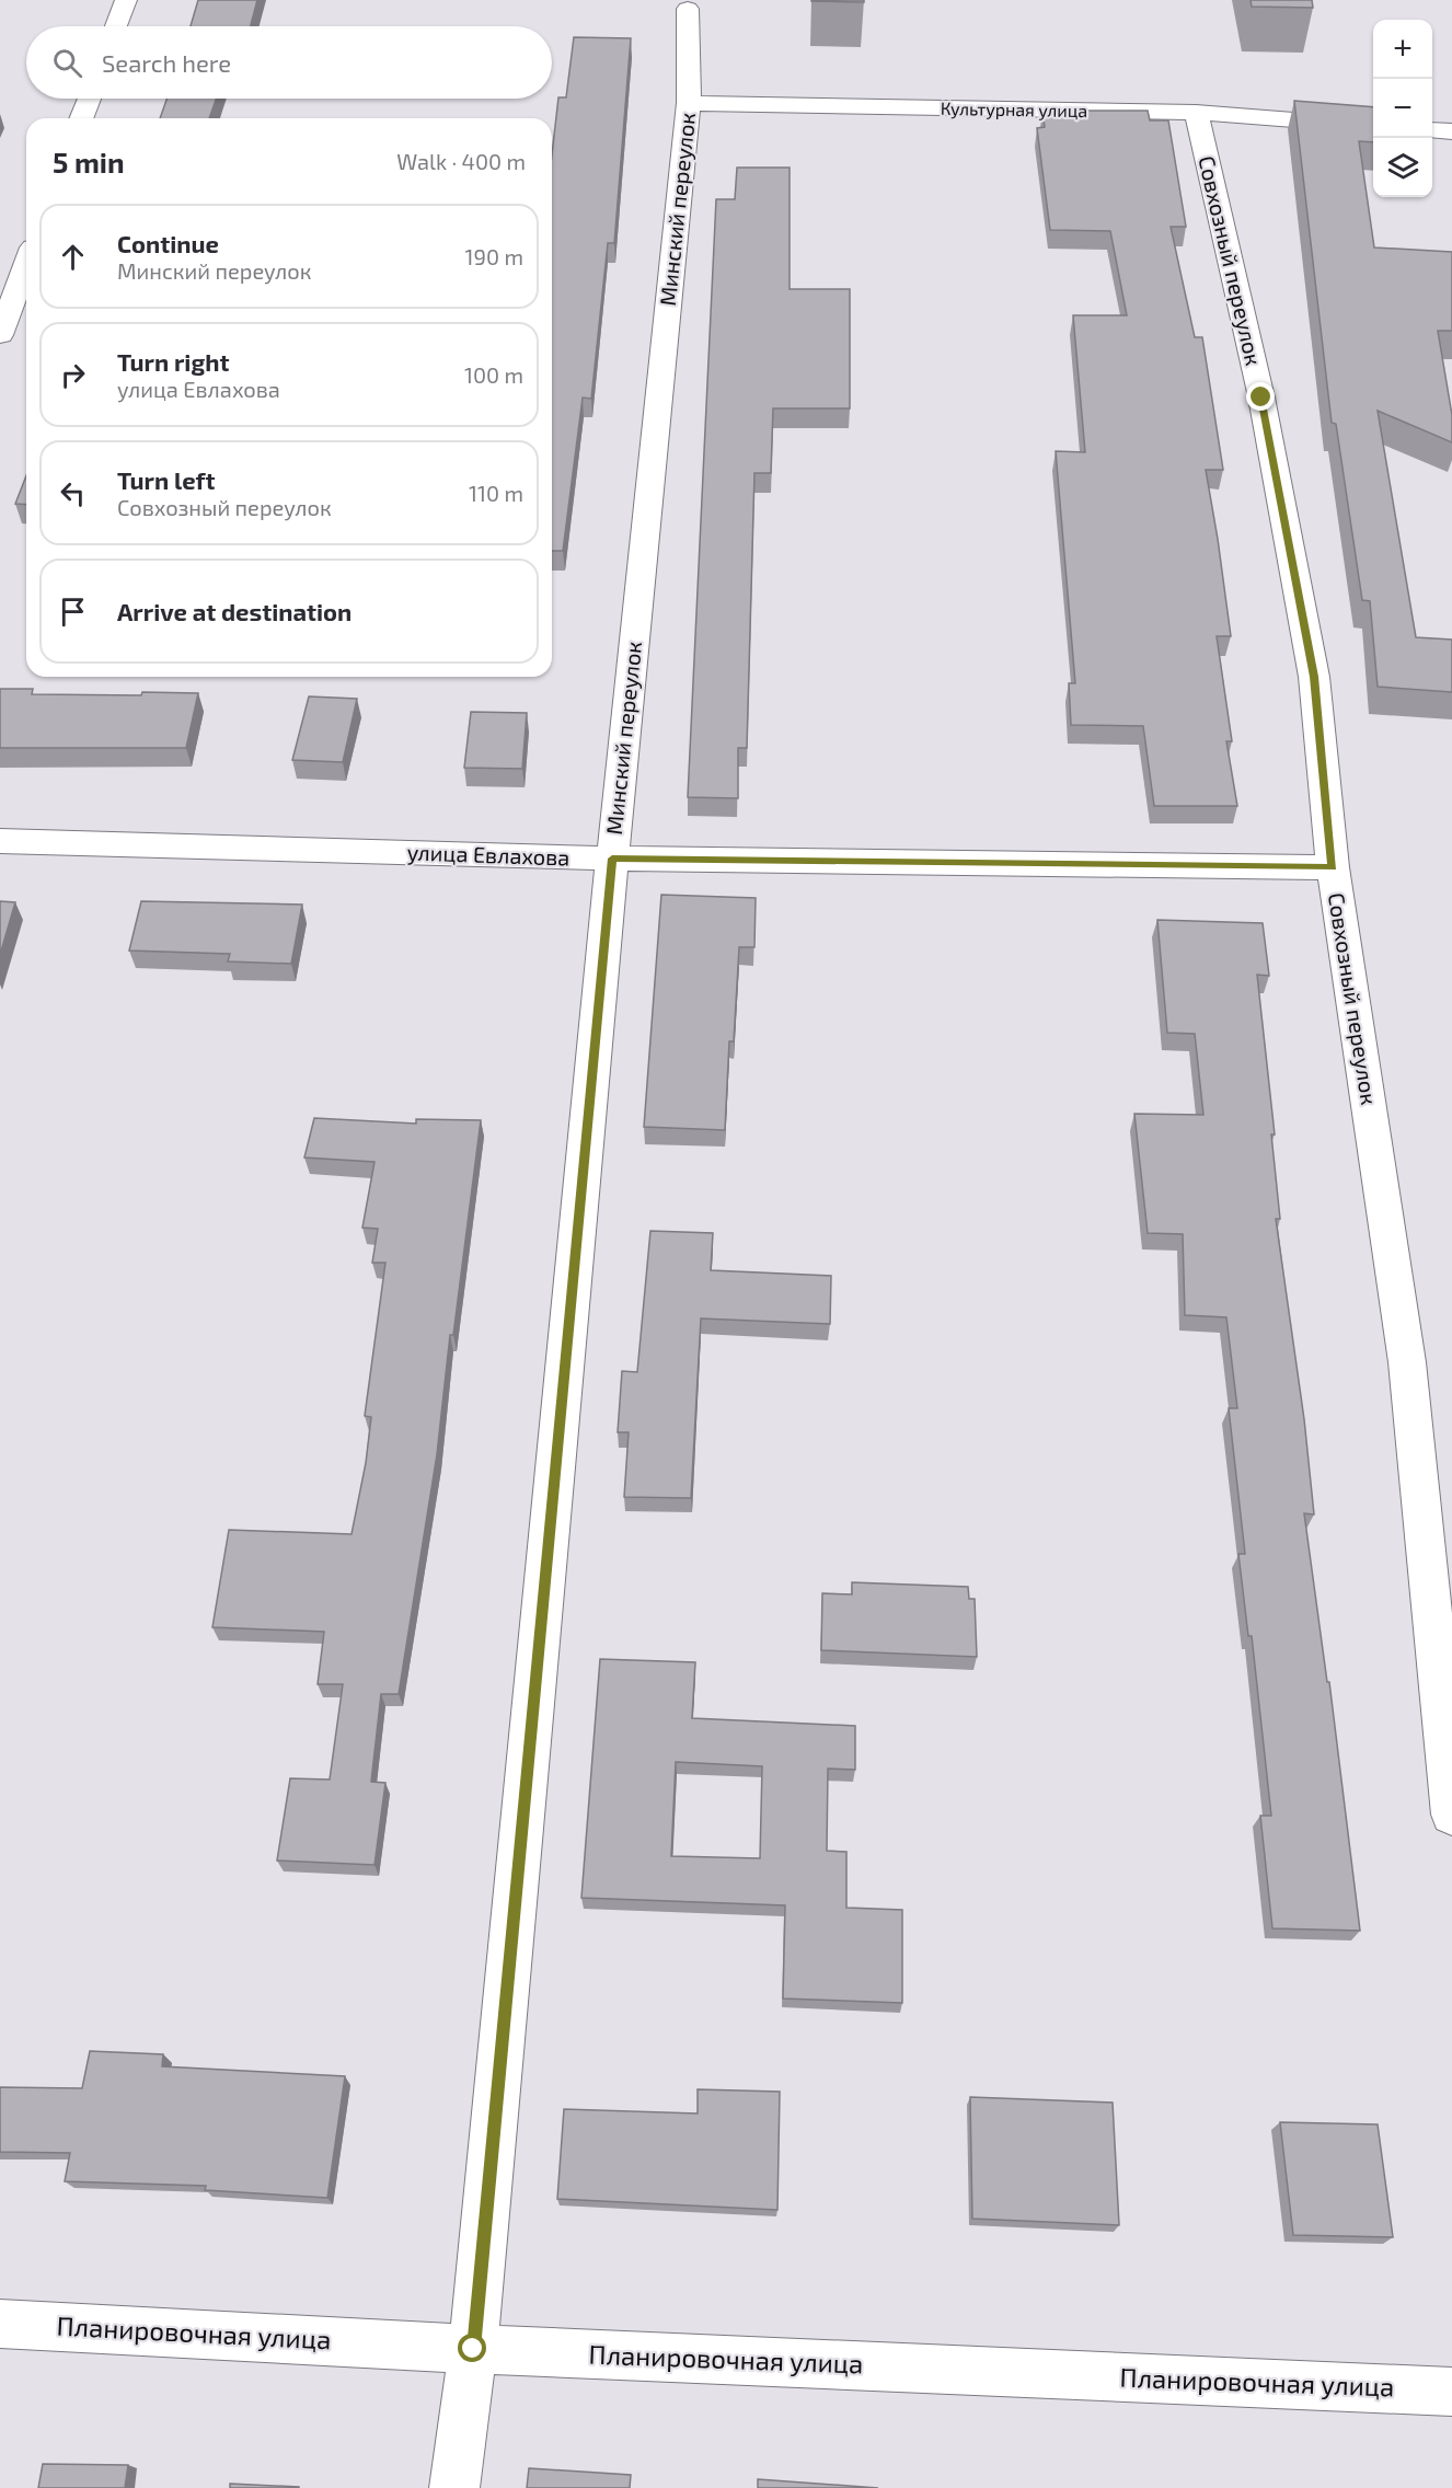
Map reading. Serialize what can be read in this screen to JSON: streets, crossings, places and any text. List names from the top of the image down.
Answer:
{
  "streets": {
    "street": [
      "Культурная улица",
      "Минский переулок",
      "Совхозный переулок",
      "улица Евлахова",
      "Планировочная улица"
    ]
  },
  "crossings": [
    ["Культурная улица", "Минский переулок"],
    ["Культурная улица", "Совхозный переулок"],
    ["Минский переулок", "улица Евлахова"],
    ["Минский переулок", "Планировочная улица"],
    ["Совхозный переулок", "улица Евлахова"]
  ],
  "page": {
    "map_buttons": ["+", "−"],
    "search": "Search here",
    "heading": ["5 min", "Walk · 400 m"],
    "list": [
      ["Continue", "Минский переулок", "190 m"],
      ["Turn right", "улица Евлахова", "100 m"],
      ["Turn left", "Совхозный переулок", "110 m"],
      "Arrive at destination"
    ]
  }
}
